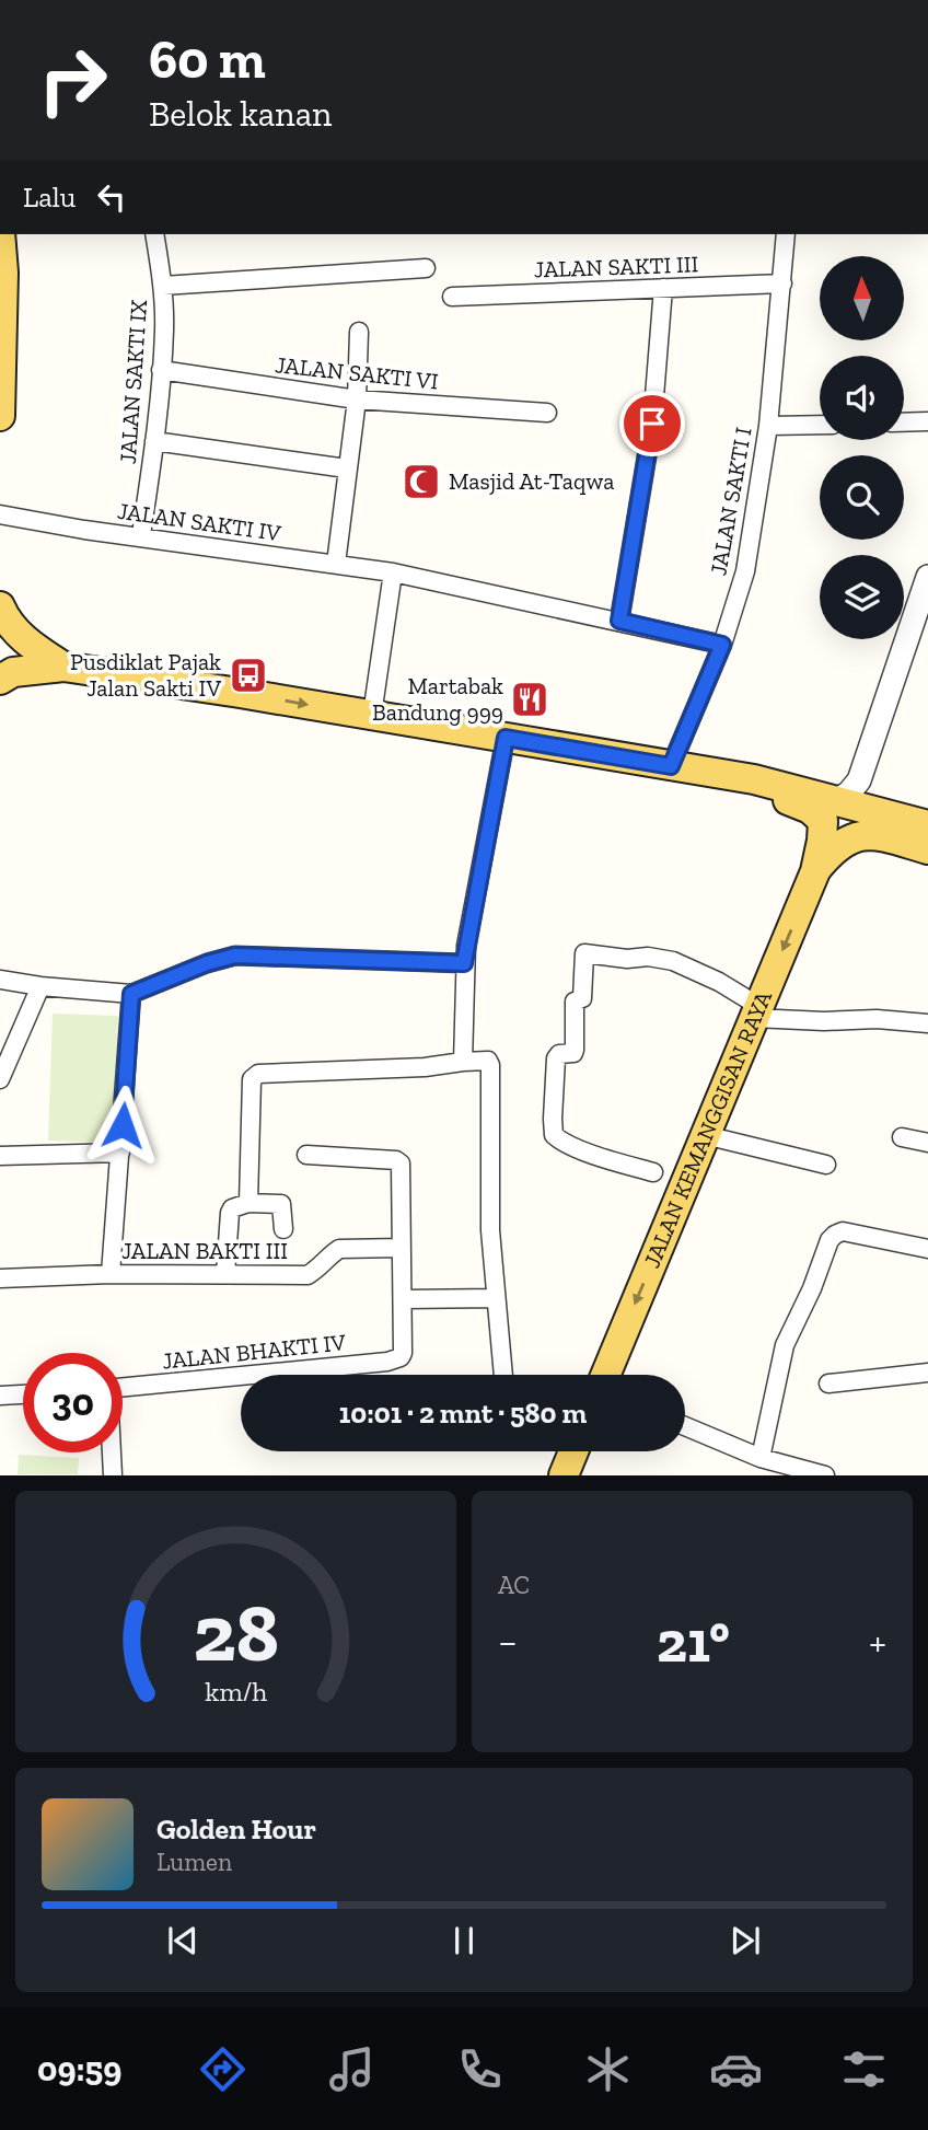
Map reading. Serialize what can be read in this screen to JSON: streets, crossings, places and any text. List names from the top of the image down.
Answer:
{
  "streets": {
    "main road": ["JALAN KEMANGGISAN RAYA"],
    "street": [
      "JALAN SAKTI III",
      "JALAN SAKTI VI",
      "JALAN SAKTI IX",
      "JALAN SAKTI I",
      "JALAN SAKTI IV",
      "JALAN BAKTI III",
      "JALAN BHAKTI IV"
    ]
  },
  "crossings": [
    ["JALAN SAKTI III", "JALAN SAKTI I"],
    ["JALAN SAKTI VI", "JALAN SAKTI IX"],
    ["JALAN SAKTI IX", "JALAN SAKTI IV"],
    ["JALAN SAKTI I", "JALAN SAKTI IV"]
  ],
  "one_way": ["JALAN KEMANGGISAN RAYA"],
  "places": {
    "mosque": ["Masjid At-Taqwa"],
    "bus stop": ["Pusdiklat Pajak Jalan Sakti IV"],
    "restaurant": ["Martabak Bandung 999"]
  },
  "north": "top",
  "page": {
    "turn": ["60 m", "Belok kanan"],
    "then": "Lalu",
    "limit": "30",
    "trip": "10:01 · 2 mnt · 580 m",
    "tile": "AC",
    "heat": ["−", "21°", "+"],
    "song": ["Golden Hour", "Lumen"],
    "tabs": "09:59",
    "gauge": ["28", "km/h"]
  }
}
